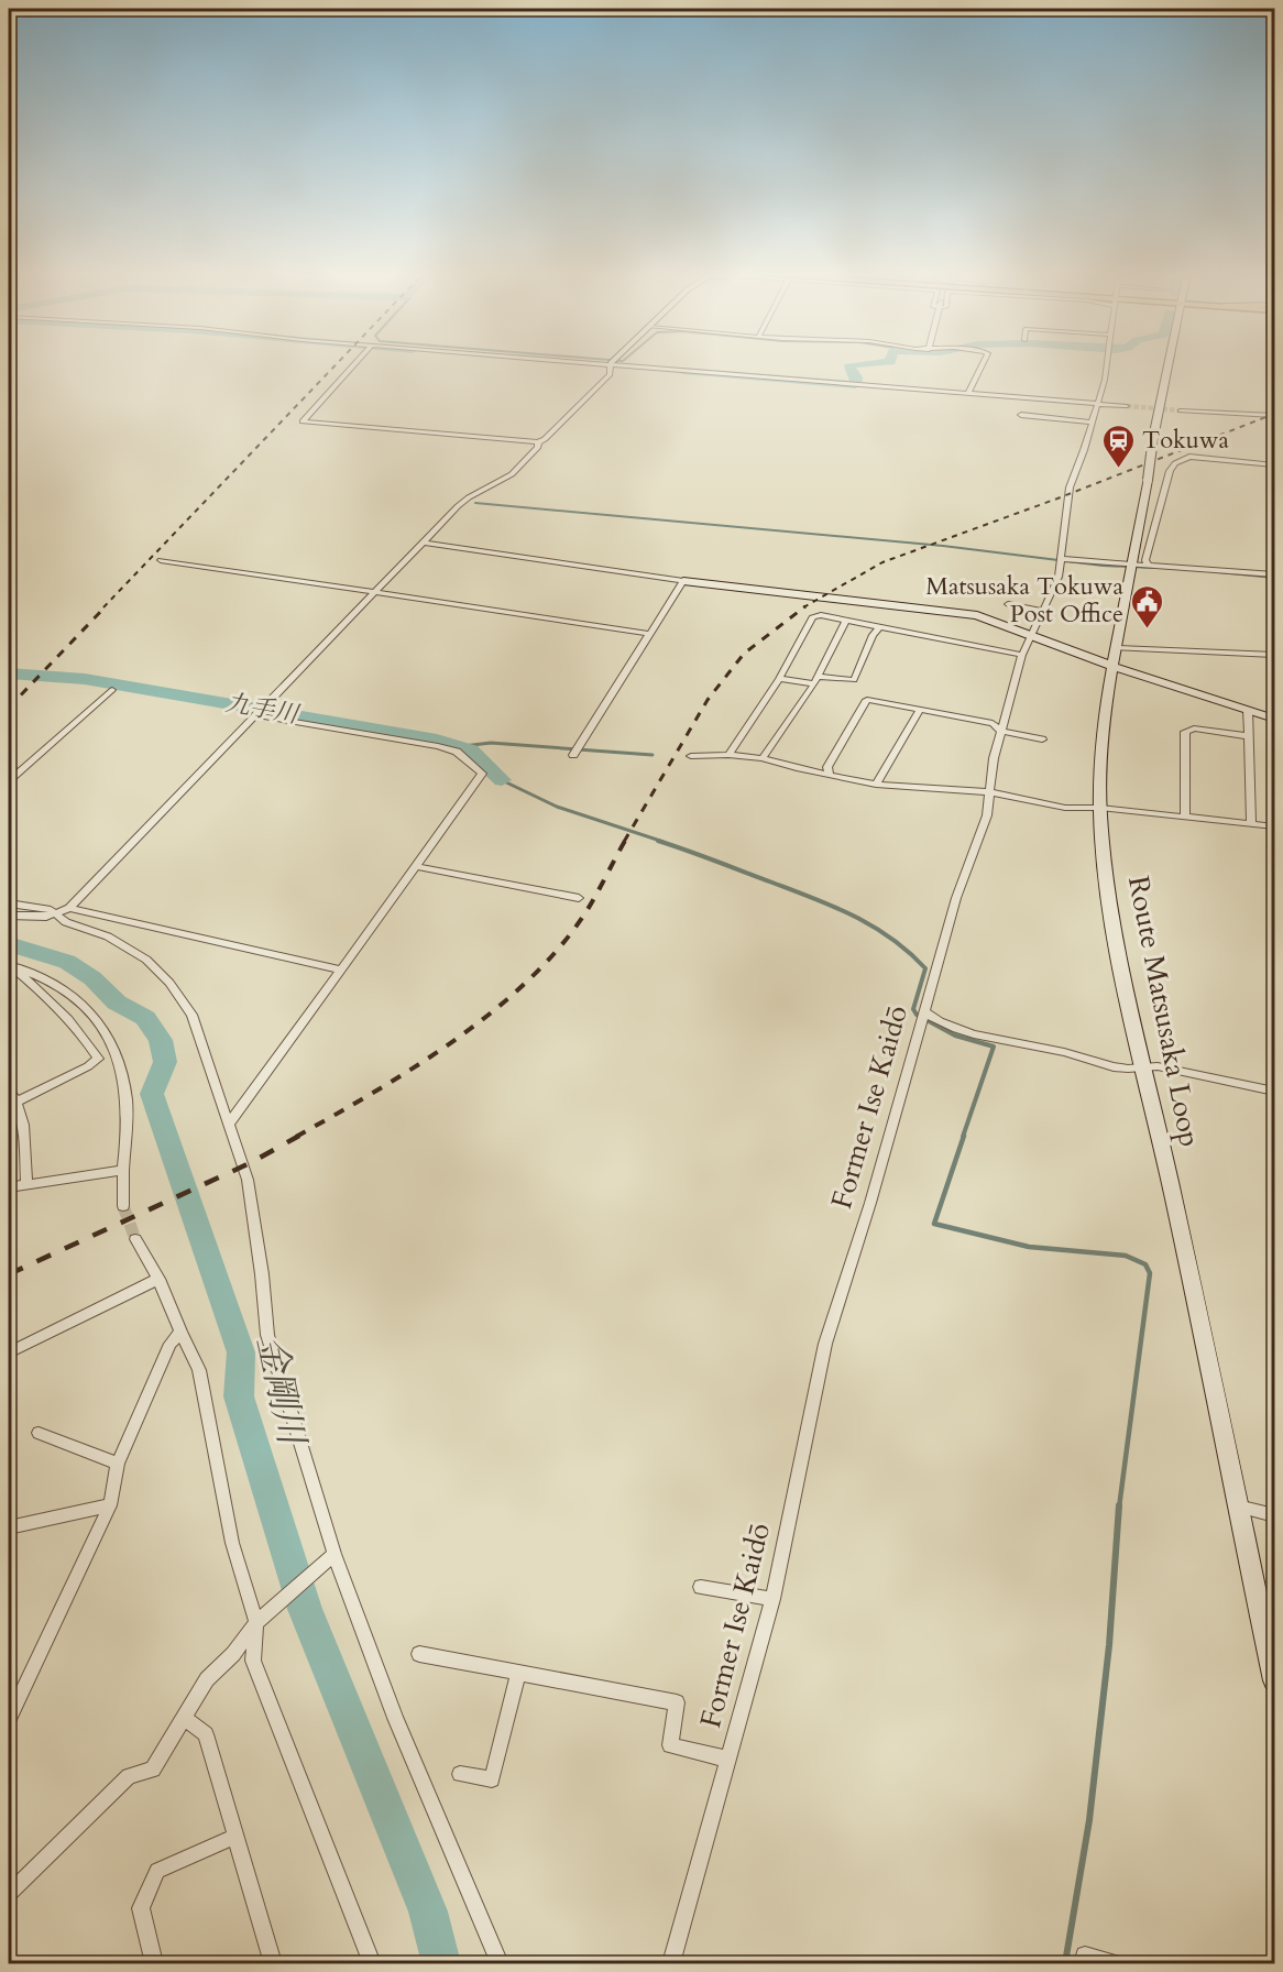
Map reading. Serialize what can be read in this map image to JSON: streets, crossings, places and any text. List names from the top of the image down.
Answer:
{
  "streets": {
    "main road": ["Route Matsusaka Loop"],
    "street": ["Former Ise Kaidō"]
  },
  "water": ["九手川", "金剛川"],
  "places": {
    "station": ["Tokuwa"],
    "public building": ["Matsusaka Tokuwa Post Office"]
  }
}
